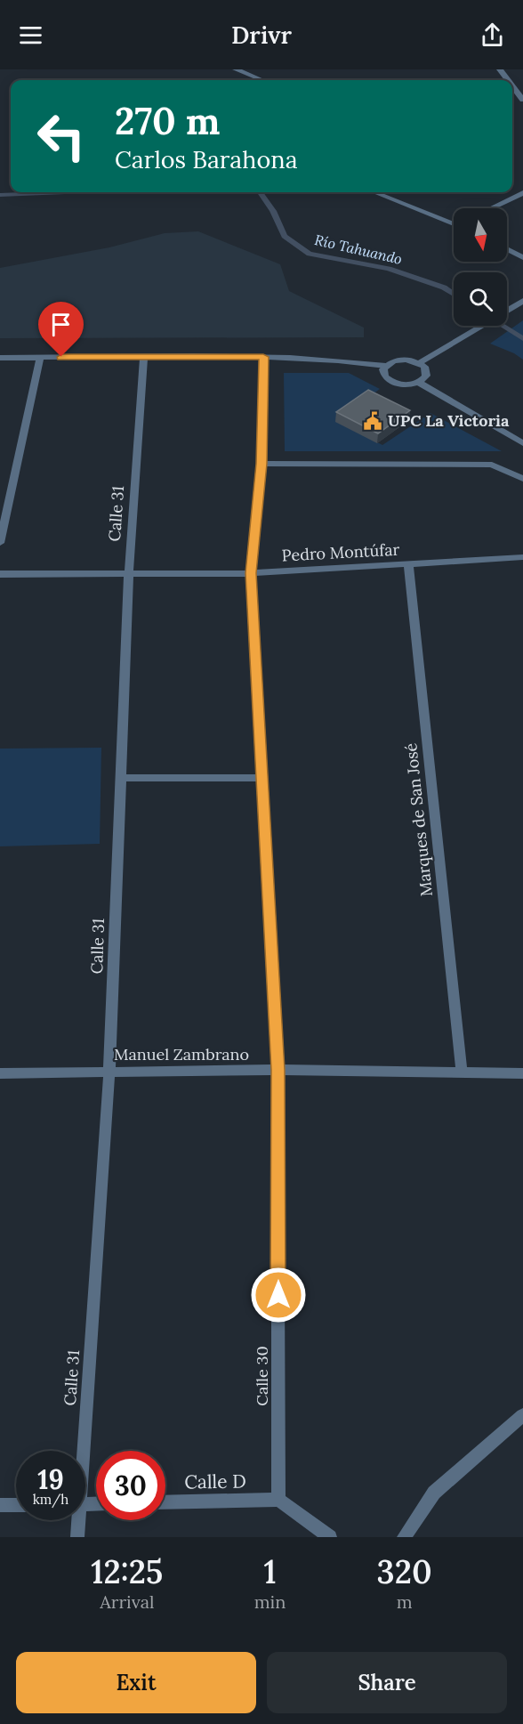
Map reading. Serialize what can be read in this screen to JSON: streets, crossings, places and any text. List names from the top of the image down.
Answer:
{
  "streets": {
    "street": [
      "Calle 31",
      "Pedro Montúfar",
      "Marques de San José",
      "Manuel Zambrano",
      "Calle 30",
      "Calle D"
    ]
  },
  "crossings": [
    ["Calle 31", "Pedro Montúfar"],
    ["Calle 31", "Manuel Zambrano"],
    ["Pedro Montúfar", "Marques de San José"],
    ["Pedro Montúfar", "Calle 30"],
    ["Marques de San José", "Manuel Zambrano"],
    ["Manuel Zambrano", "Calle 30"],
    ["Calle 30", "Calle D"]
  ],
  "water": ["Río Tahuando"],
  "places": {
    "public building": ["UPC La Victoria"]
  },
  "north": "bottom",
  "page": {
    "header": "Drivr",
    "turn": ["270 m", "Carlos Barahona"],
    "speed": "19 km/h",
    "limit": "30",
    "eta": [
      "12:25",
      "Arrival",
      "1",
      "min",
      "320",
      "m"
    ],
    "buttons": ["Exit", "Share"]
  }
}
